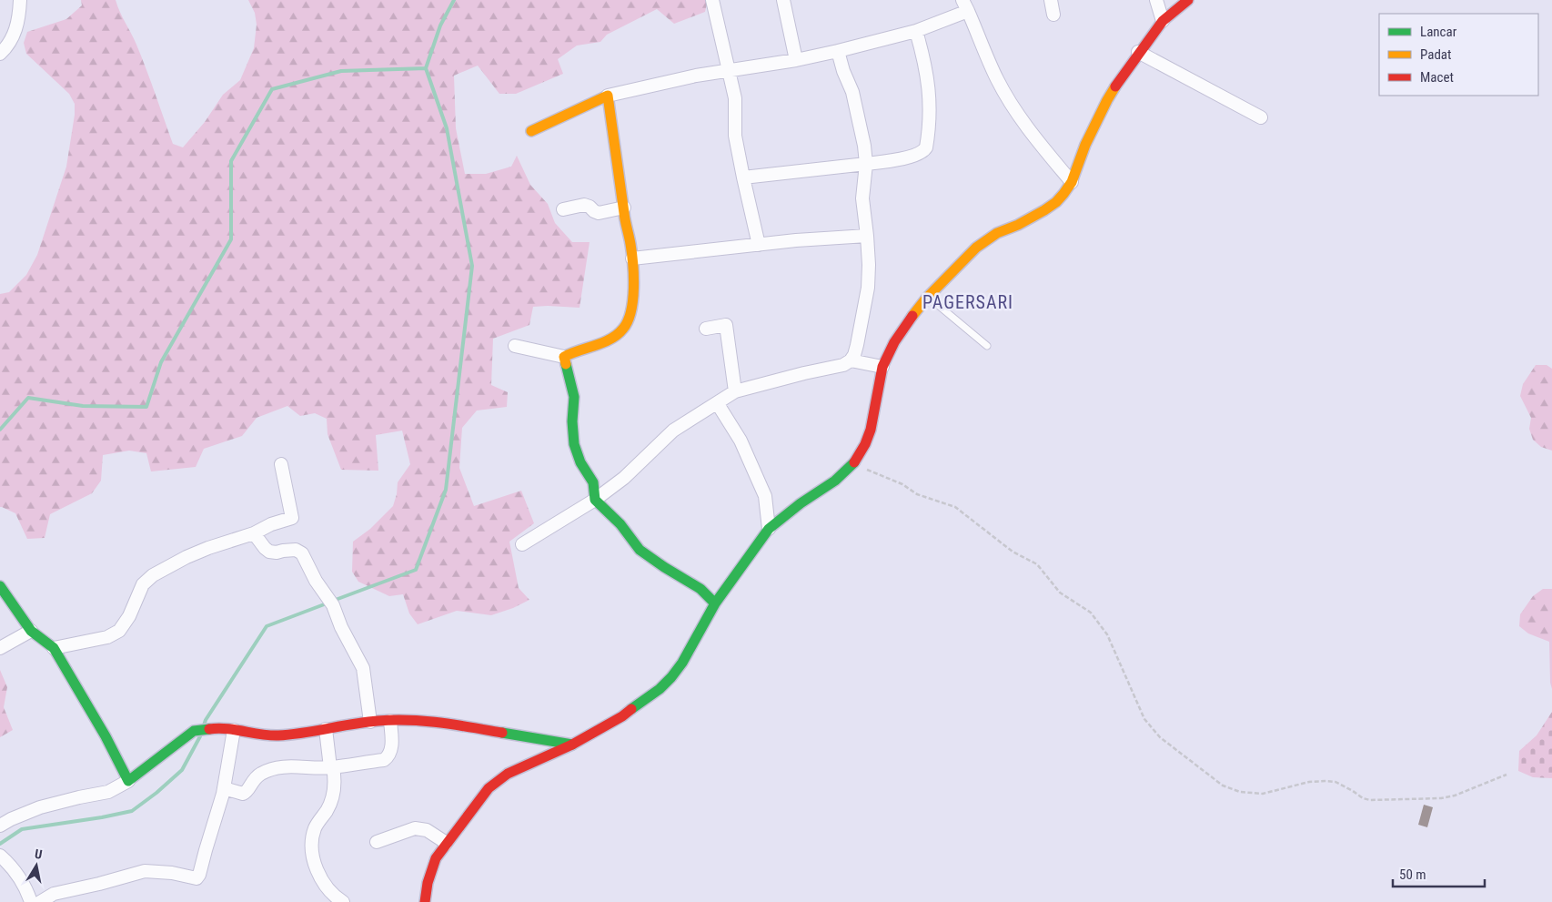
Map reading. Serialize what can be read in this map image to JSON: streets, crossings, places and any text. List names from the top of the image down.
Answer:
{
  "districts": ["PAGERSARI"],
  "legend": ["Lancar", "Padat", "Macet"],
  "scale_bar": "50 m",
  "north": "top"
}
